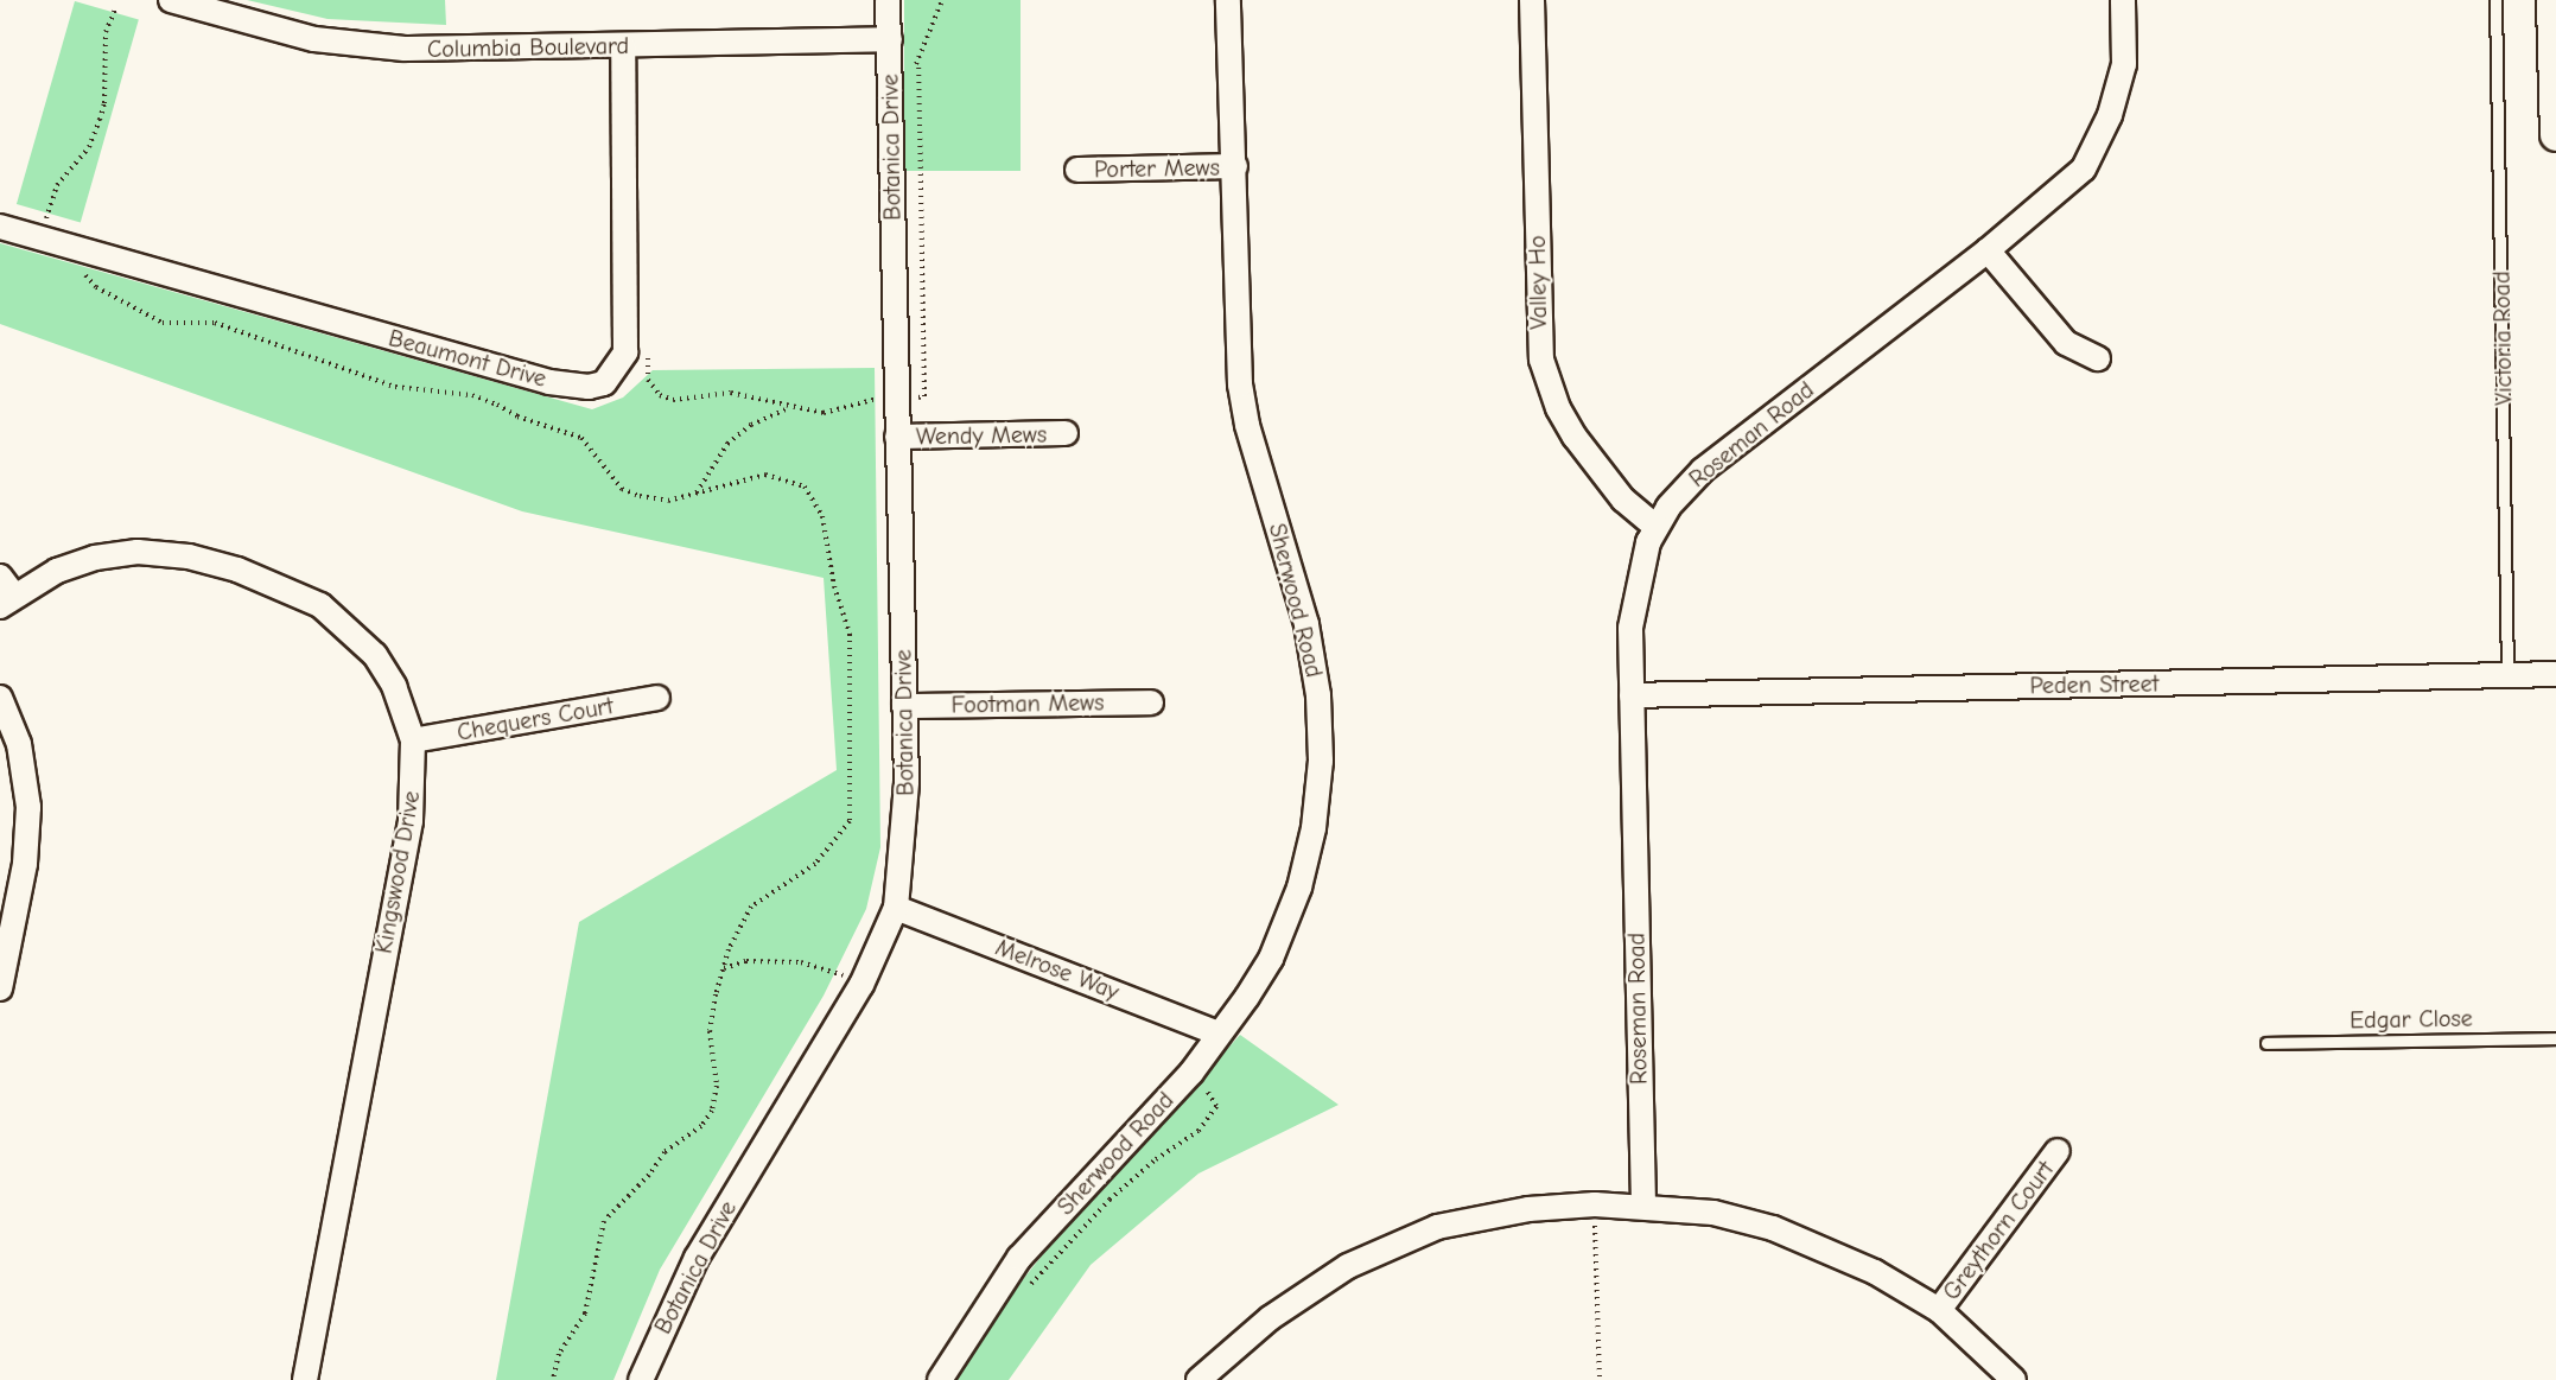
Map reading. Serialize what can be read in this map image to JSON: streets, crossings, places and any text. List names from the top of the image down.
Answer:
{
  "streets": {
    "street": [
      "Columbia Boulevard",
      "Botanica Drive",
      "Porter Mews",
      "Valley Ho",
      "Beaumont Drive",
      "Roseman Road",
      "Wendy Mews",
      "Sherwood Road",
      "Peden Street",
      "Footman Mews",
      "Chequers Court",
      "Kingswood Drive",
      "Melrose Way",
      "Greythorn Court"
    ],
    "lane": ["Victoria Road", "Edgar Close"]
  },
  "crossings": [
    ["Columbia Boulevard", "Botanica Drive"],
    ["Botanica Drive", "Wendy Mews"],
    ["Botanica Drive", "Footman Mews"],
    ["Botanica Drive", "Melrose Way"],
    ["Porter Mews", "Sherwood Road"],
    ["Valley Ho", "Roseman Road"],
    ["Victoria Road", "Peden Street"],
    ["Roseman Road", "Peden Street"],
    ["Sherwood Road", "Melrose Way"],
    ["Chequers Court", "Kingswood Drive"]
  ]
}
